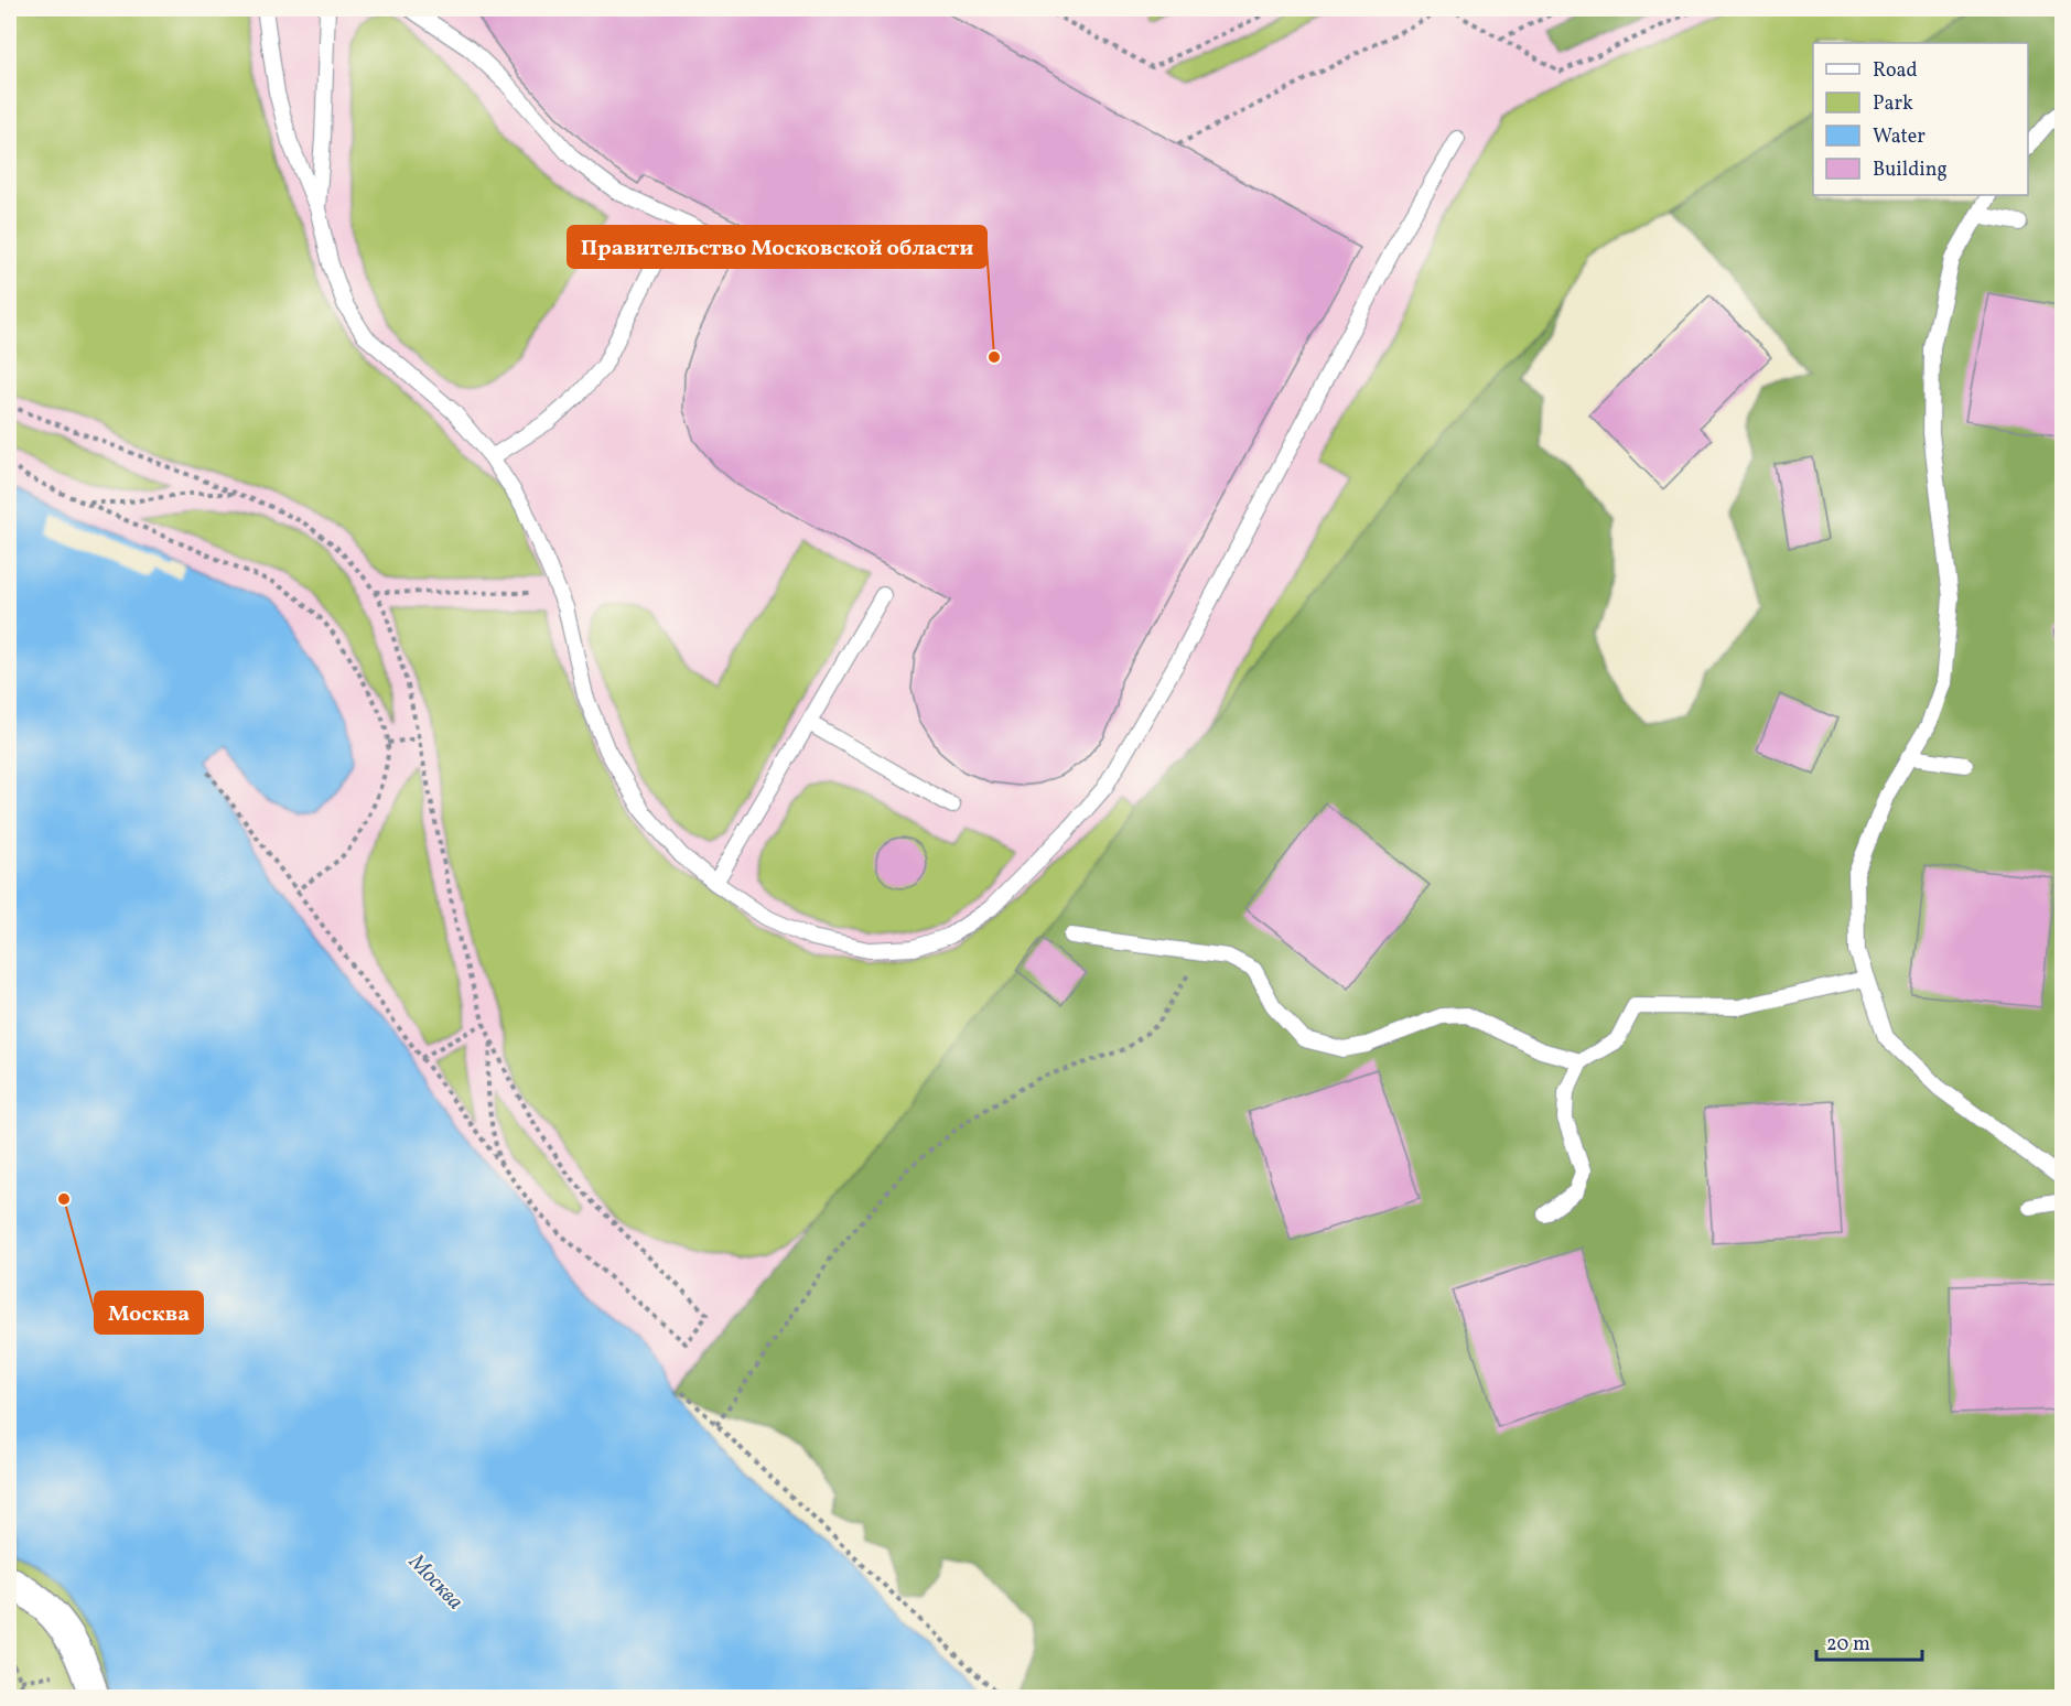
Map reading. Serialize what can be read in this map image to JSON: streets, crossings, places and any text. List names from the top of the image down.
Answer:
{
  "water": ["Москва"],
  "places": ["Правительство Московской области", "Москва"],
  "legend": [
    "Road",
    "Park",
    "Water",
    "Building"
  ],
  "scale_bar": "20 m"
}
